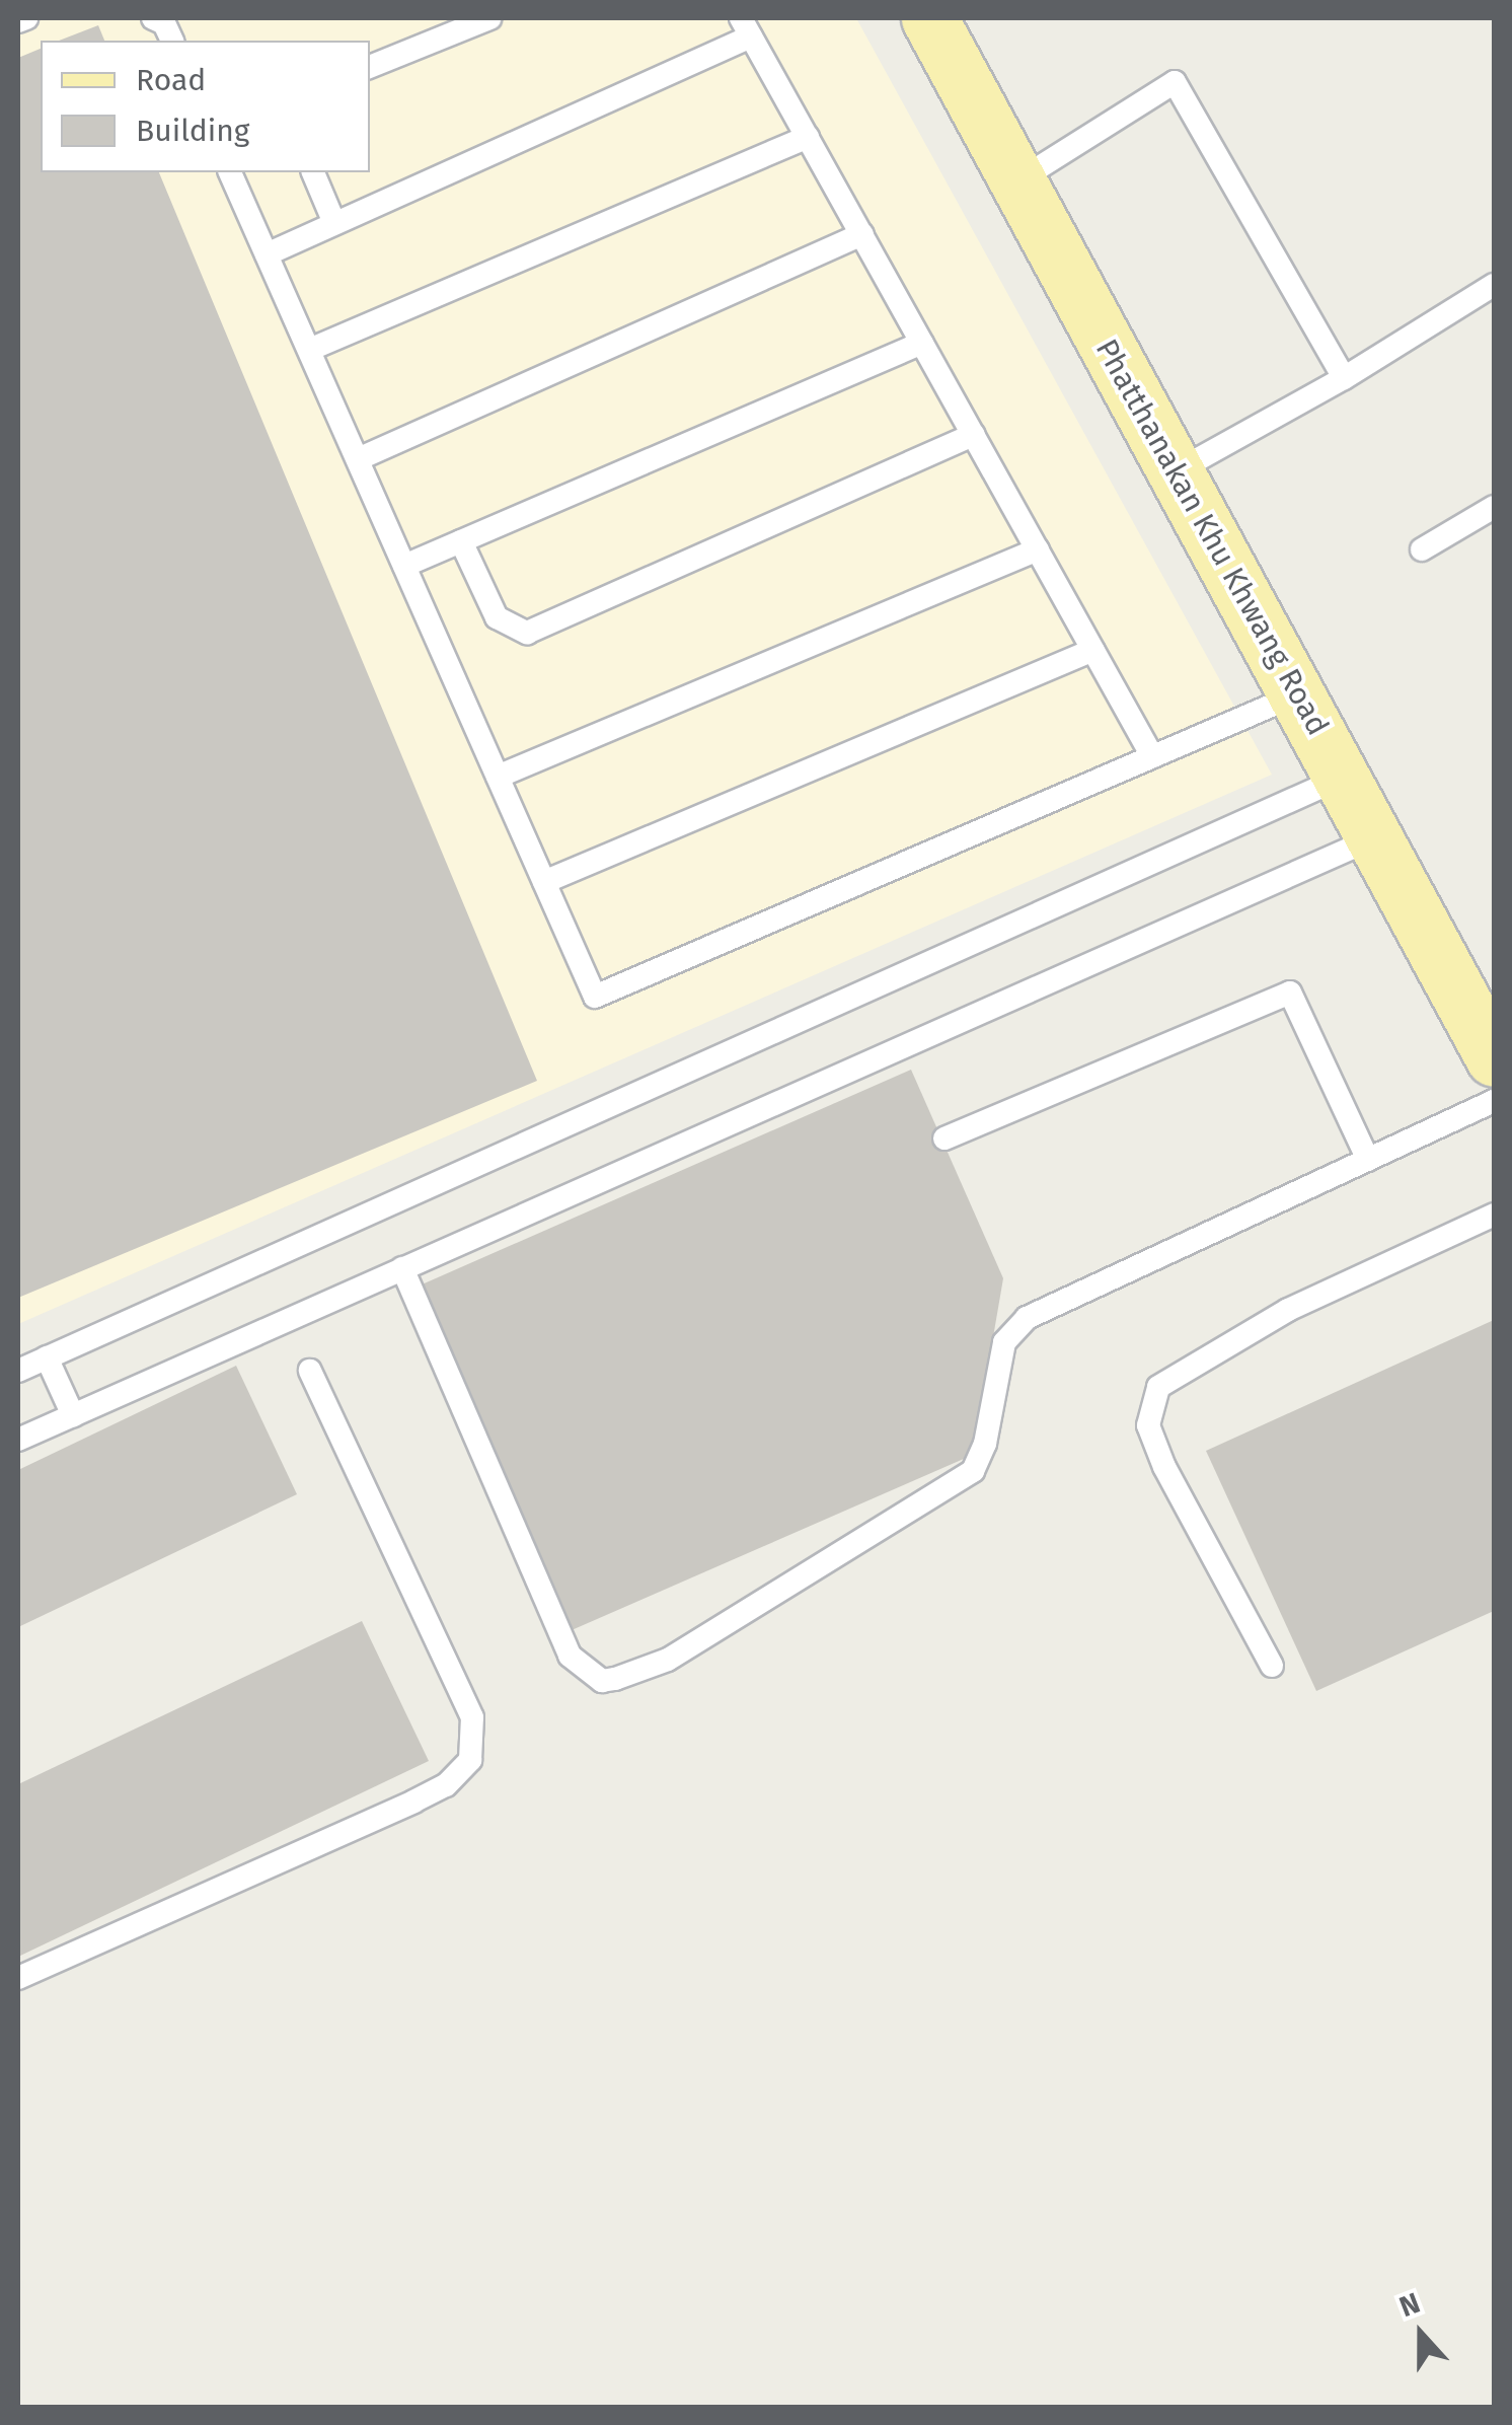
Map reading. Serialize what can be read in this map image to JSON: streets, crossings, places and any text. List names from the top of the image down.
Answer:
{
  "streets": {
    "main road": ["Phatthanakan Khu Khwang Road"]
  },
  "legend": ["Road", "Building"],
  "north": "top"
}
